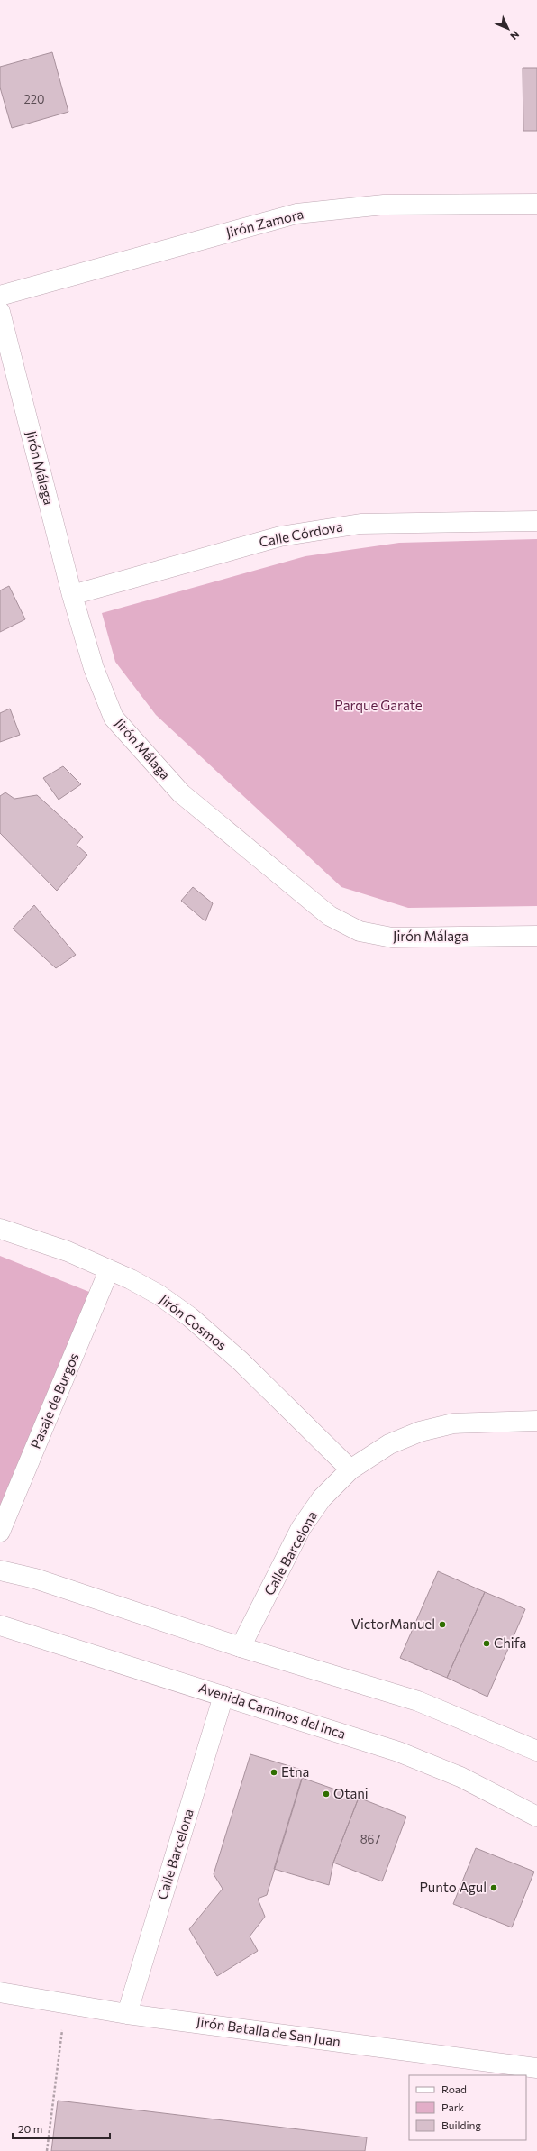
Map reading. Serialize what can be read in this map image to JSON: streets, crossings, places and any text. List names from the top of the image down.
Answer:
{
  "streets": {
    "street": [
      "Jirón Zamora",
      "Jirón Málaga",
      "Calle Córdova",
      "Jirón Cosmos",
      "Pasaje de Burgos",
      "Calle Barcelona",
      "Avenida Caminos del Inca",
      "Jirón Batalla de San Juan"
    ]
  },
  "crossings": [
    ["Jirón Málaga", "Calle Córdova"],
    ["Jirón Cosmos", "Pasaje de Burgos"],
    ["Jirón Cosmos", "Calle Barcelona"],
    ["Calle Barcelona", "Avenida Caminos del Inca"],
    ["Calle Barcelona", "Jirón Batalla de San Juan"]
  ],
  "parks": ["Parque Garate"],
  "places": [
    "VictorManuel",
    "Chifa",
    "Etna",
    "Otani",
    "Punto Agul"
  ],
  "house_numbers": ["220", "867"],
  "legend": ["Road", "Park", "Building"],
  "scale_bar": "20 m",
  "north": "bottom right"
}
